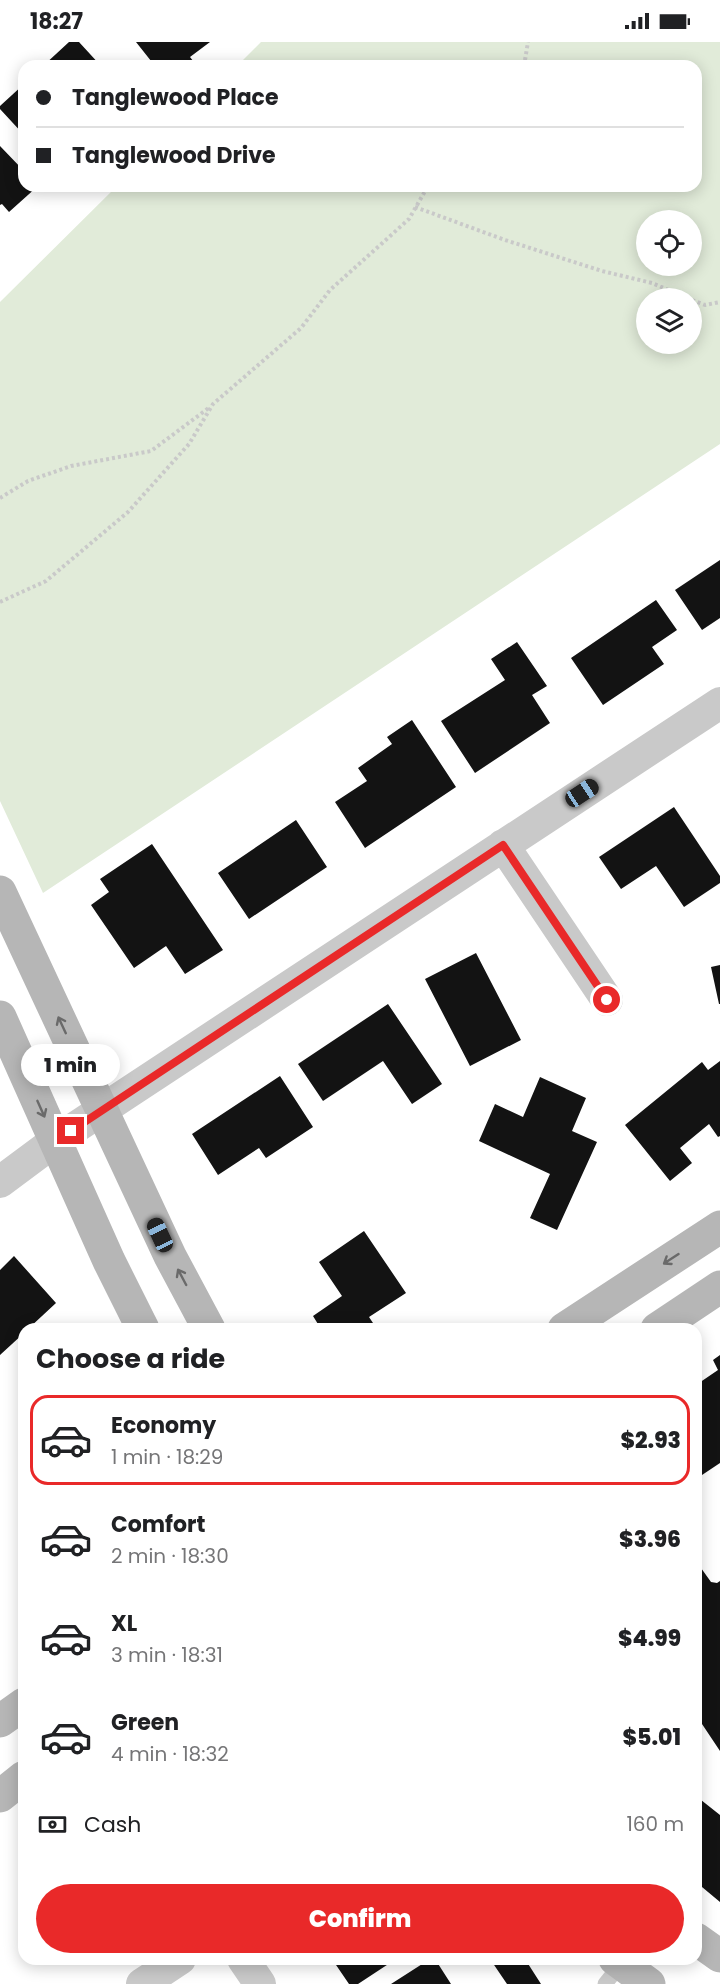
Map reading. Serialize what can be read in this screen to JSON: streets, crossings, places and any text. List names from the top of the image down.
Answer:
{
  "page": {
    "status": "18:27",
    "banner": ["Tanglewood Place", "Tanglewood Drive"],
    "bubble": "1 min",
    "heading": "Choose a ride",
    "list": [
      {
        "name": "Economy",
        "note": "1 min · 18:29",
        "value": "$2.93"
      },
      {
        "name": "Comfort",
        "note": "2 min · 18:30",
        "value": "$3.96"
      },
      {
        "name": "XL",
        "note": "3 min · 18:31",
        "value": "$4.99"
      },
      {
        "name": "Green",
        "note": "4 min · 18:32",
        "value": "$5.01"
      }
    ],
    "pay": ["Cash", "160 m"],
    "buttons": "Confirm"
  }
}
